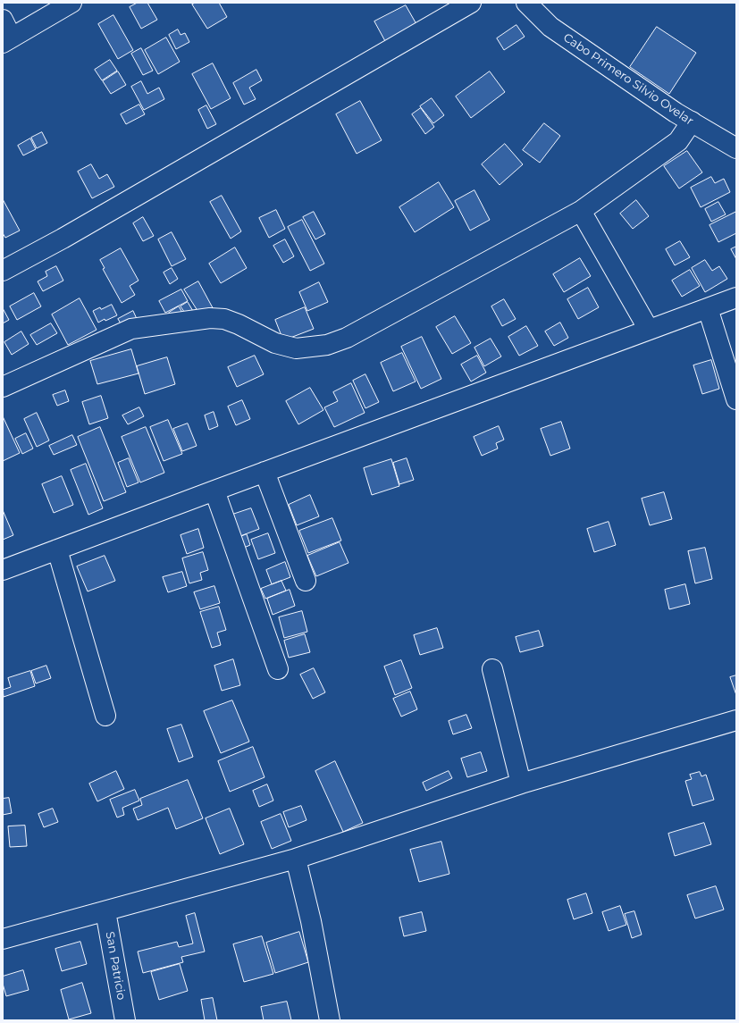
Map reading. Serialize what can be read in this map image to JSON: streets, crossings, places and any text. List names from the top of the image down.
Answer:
{
  "streets": {
    "street": ["Cabo Primero Silvio Ovelar", "San Patricio"]
  }
}
